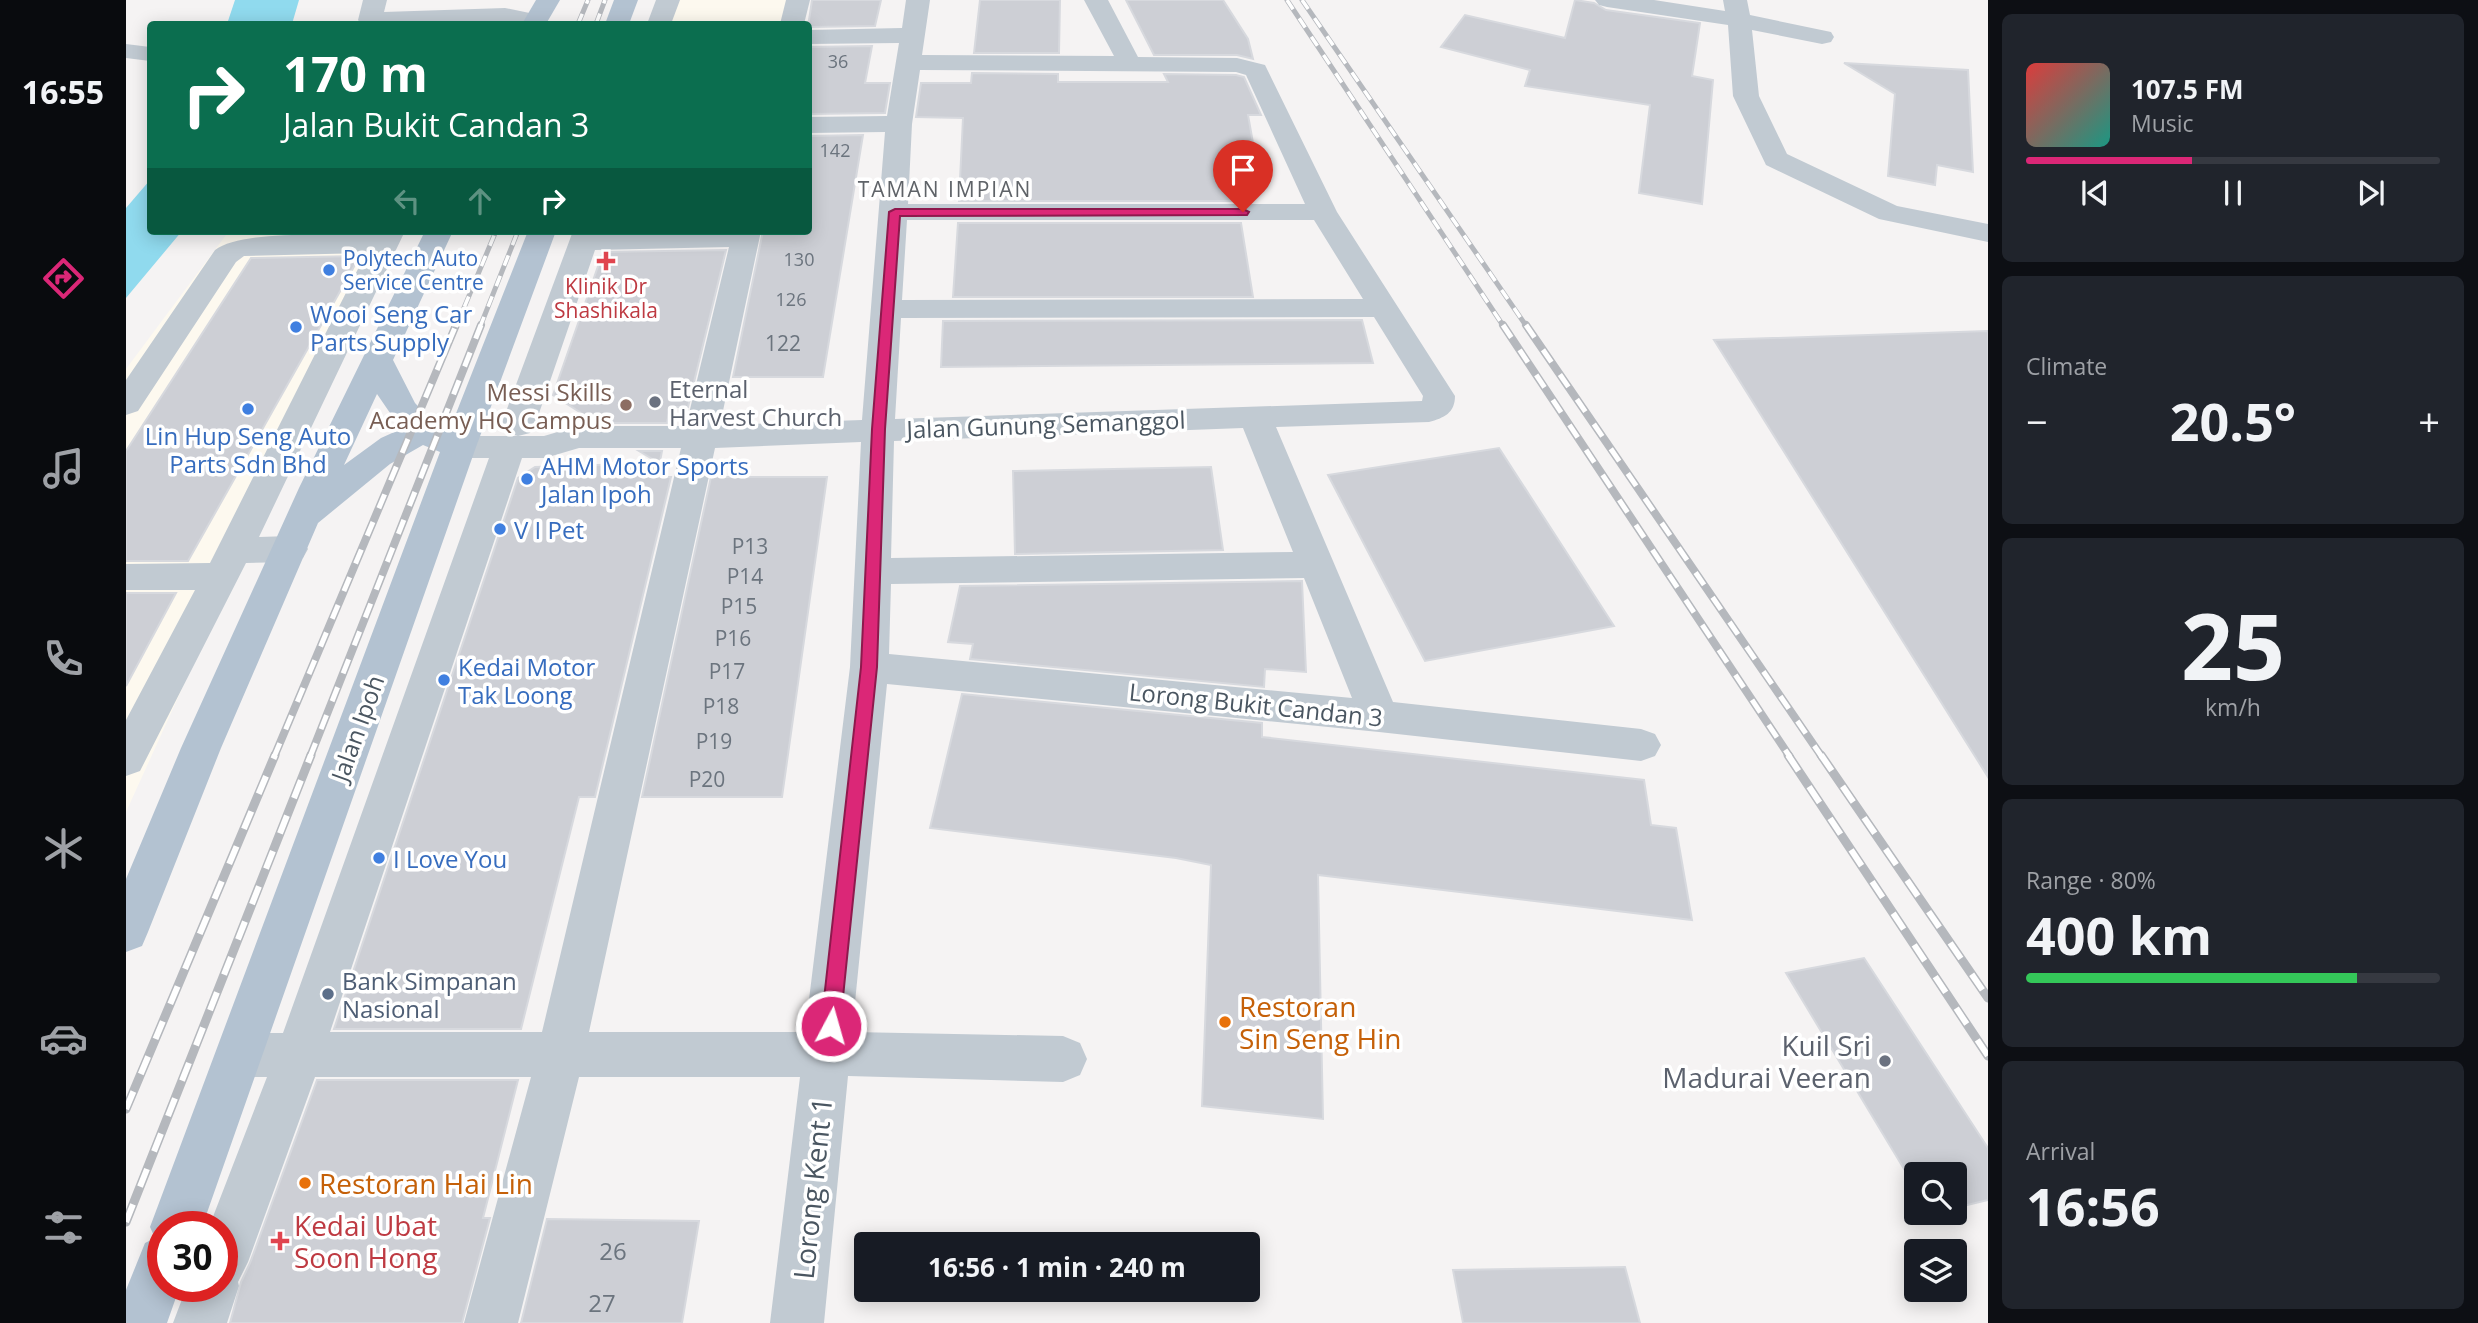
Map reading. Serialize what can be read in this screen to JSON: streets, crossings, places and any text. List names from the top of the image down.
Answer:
{
  "streets": {
    "main road": ["Jalan Ipoh"],
    "street": ["Jalan Gunung Semanggol", "Lorong Bukit Candan 3", "Lorong Kent 1"]
  },
  "crossings": [
    ["Jalan Gunung Semanggol", "Jalan Ipoh"],
    ["Jalan Gunung Semanggol", "Lorong Kent 1"],
    ["Lorong Bukit Candan 3", "Lorong Kent 1"]
  ],
  "districts": ["TAMAN IMPIAN"],
  "places": {
    "health": ["Klinik Dr Shashikala", "Kedai Ubat Soon Hong"],
    "other": [
      "Polytech Auto Service Centre",
      "Wooi Seng Car Parts Supply",
      "Eternal Harvest Church",
      "Messi Skills Academy HQ Campus",
      "Lin Hup Seng Auto Parts Sdn Bhd",
      "AHM Motor Sports Jalan Ipoh",
      "V I Pet",
      "Kedai Motor Tak Loong",
      "I Love You",
      "Bank Simpanan Nasional",
      "Restoran Sin Seng Hin",
      "Kuil Sri Madurai Veeran",
      "Restoran Hai Lin"
    ]
  },
  "house_numbers": [
    "36",
    "142",
    "130",
    "126",
    "122",
    "P13",
    "P14",
    "P15",
    "P16",
    "P17",
    "P18",
    "P19",
    "P20",
    "26",
    "27"
  ],
  "page": {
    "tabs": "16:55",
    "turn": ["170 m", "Jalan Bukit Candan 3"],
    "song": ["107.5 FM", "Music"],
    "tile": [
      "Climate",
      ["25", "km/h"],
      ["Range · 80%", "400 km"],
      ["Arrival", "16:56"]
    ],
    "heat": ["−", "20.5°", "+"],
    "limit": "30",
    "trip": "16:56 · 1 min · 240 m"
  }
}
